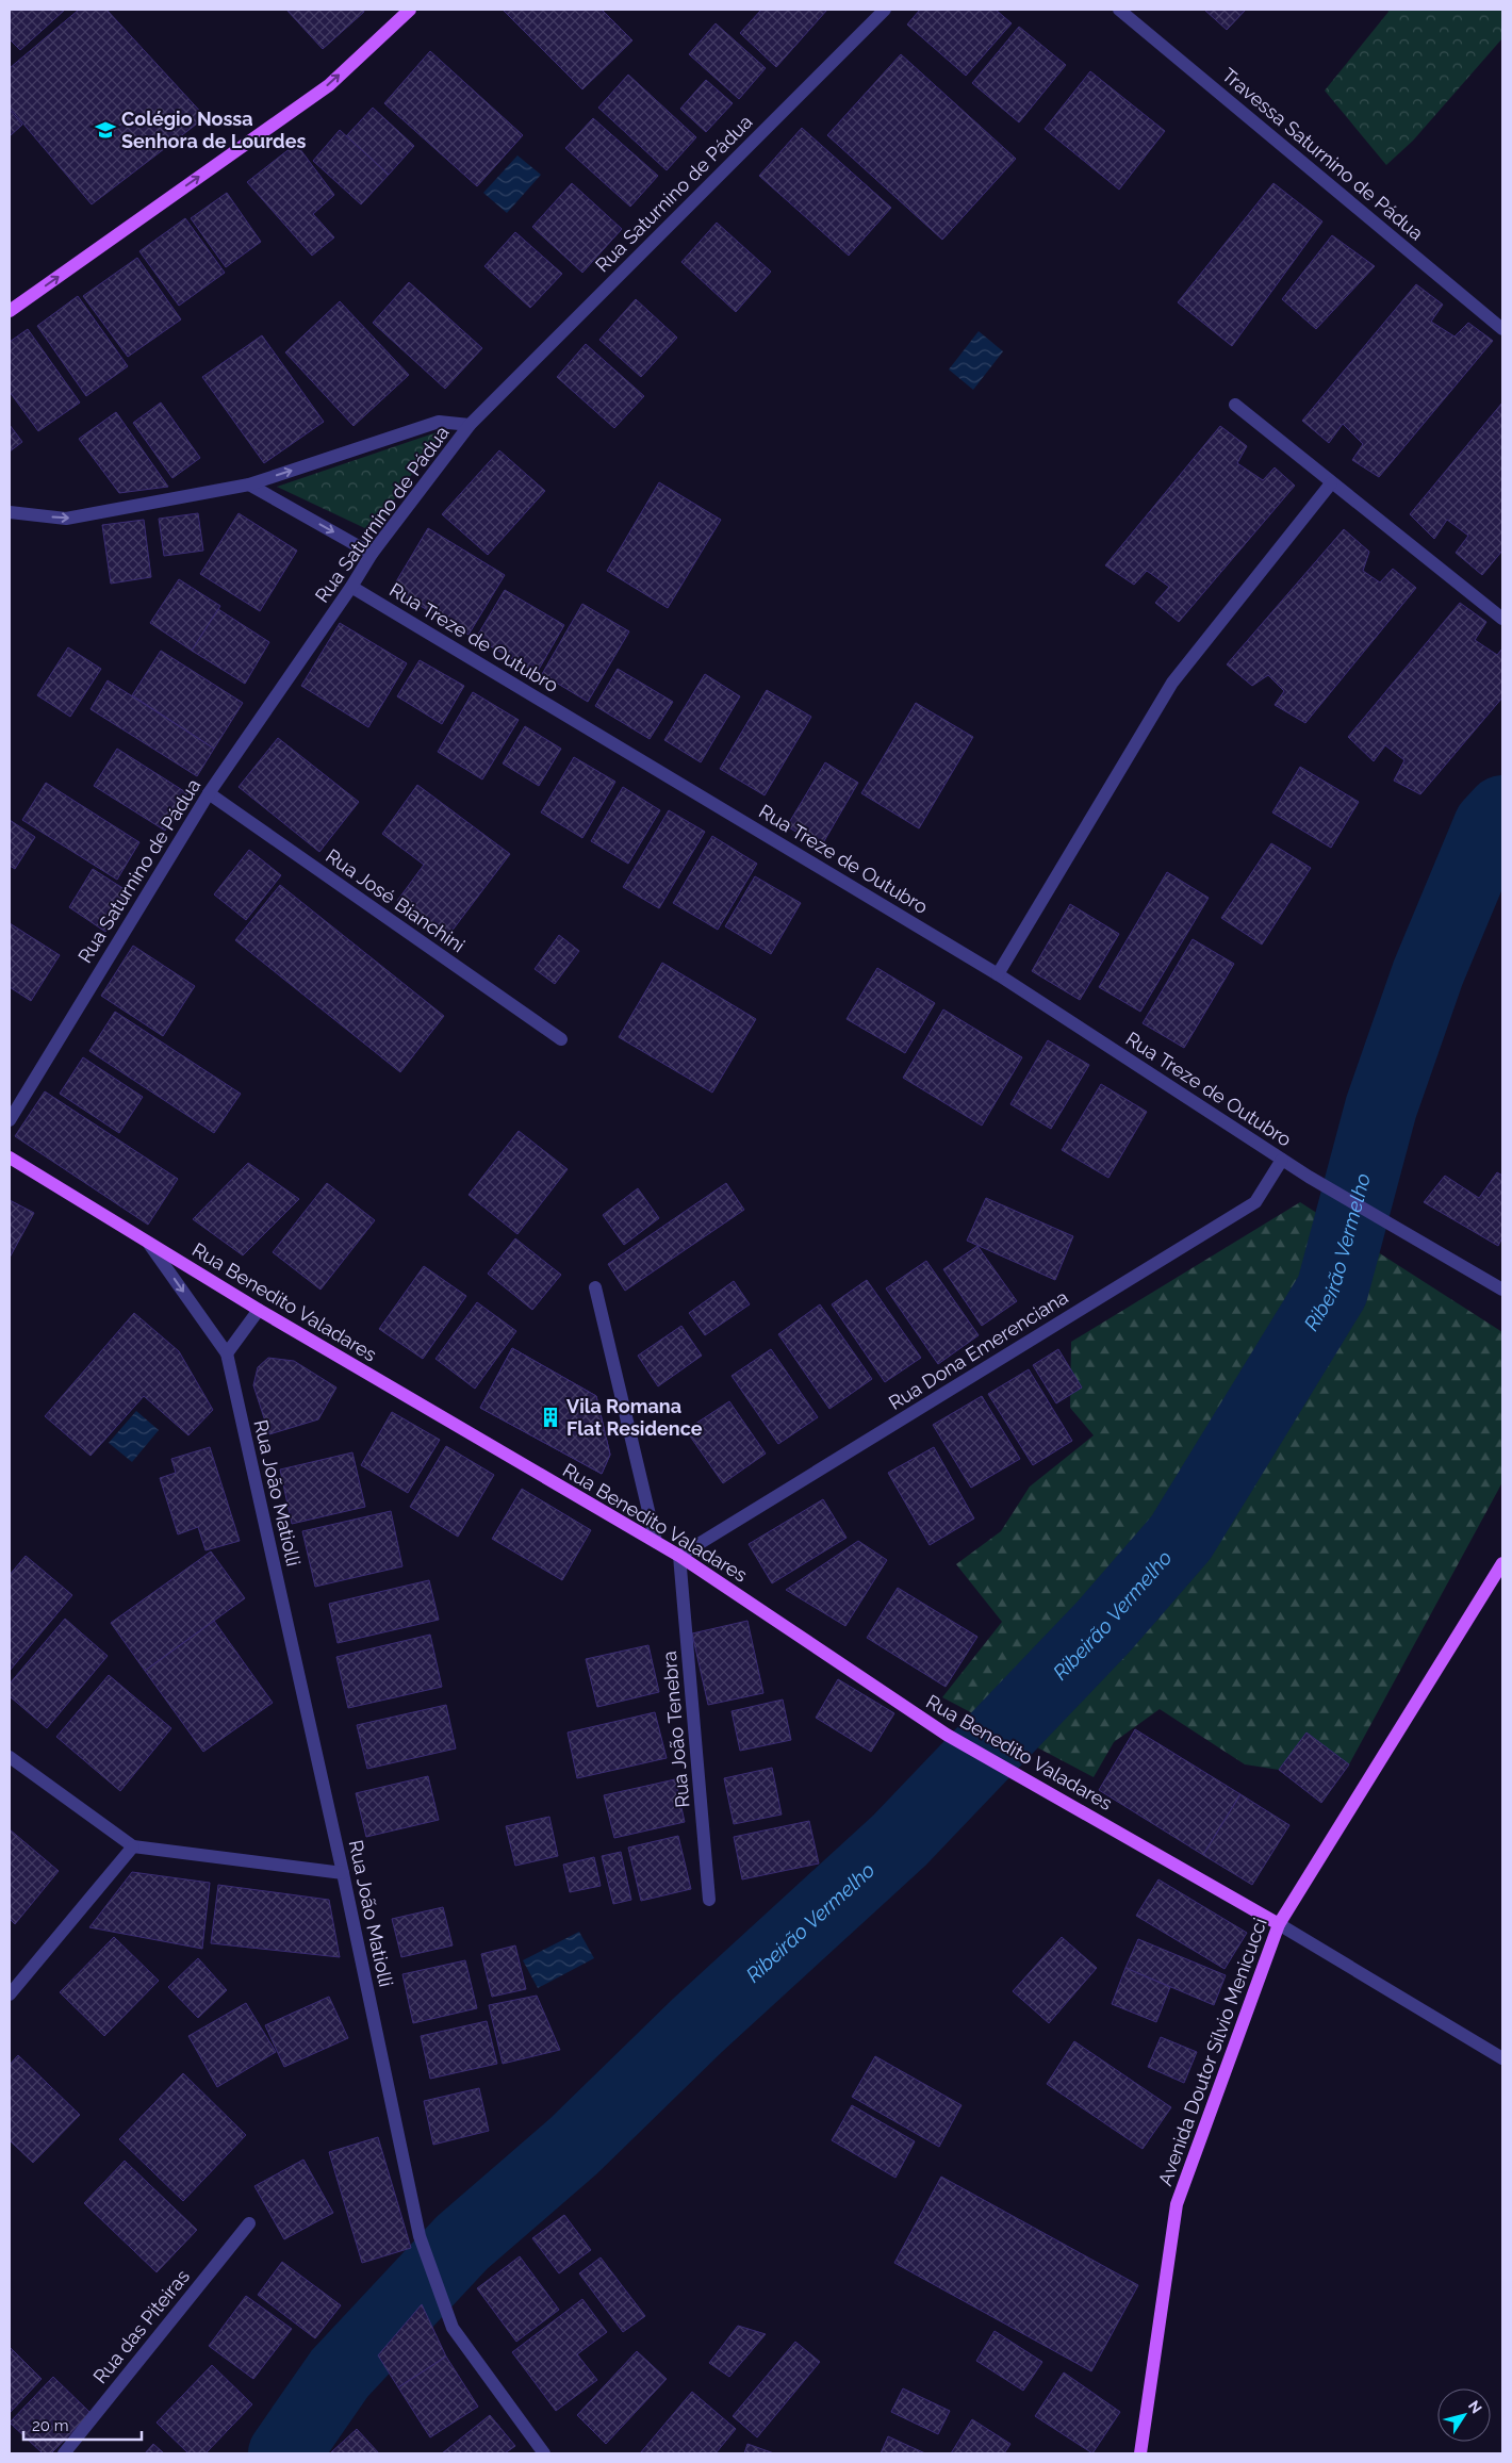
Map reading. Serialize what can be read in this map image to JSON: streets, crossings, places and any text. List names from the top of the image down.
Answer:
{
  "streets": {
    "main road": ["Rua Benedito Valadares", "Avenida Doutor Sílvio Menicucci"],
    "street": [
      "Travessa Saturnino de Pádua",
      "Rua Saturnino de Pádua",
      "Rua Treze de Outubro",
      "Rua José Bianchini",
      "Rua Dona Emerenciana",
      "Rua João Matiolli",
      "Rua João Tenebra",
      "Rua das Piteiras"
    ]
  },
  "crossings": [
    ["Rua Saturnino de Pádua", "Rua Treze de Outubro"],
    ["Rua Saturnino de Pádua", "Rua José Bianchini"],
    ["Rua Treze de Outubro", "Rua Dona Emerenciana"],
    ["Rua Benedito Valadares", "Rua Dona Emerenciana"],
    ["Rua Benedito Valadares", "Rua João Matiolli"],
    ["Rua Benedito Valadares", "Rua João Tenebra"],
    ["Rua Benedito Valadares", "Avenida Doutor Sílvio Menicucci"],
    ["Rua Dona Emerenciana", "Rua João Tenebra"]
  ],
  "water": ["Ribeirão Vermelho"],
  "places": {
    "school or university": ["Colégio Nossa Senhora de Lourdes"],
    "building": ["Vila Romana Flat Residence"]
  },
  "scale_bar": "20 m",
  "north": "top right"
}
